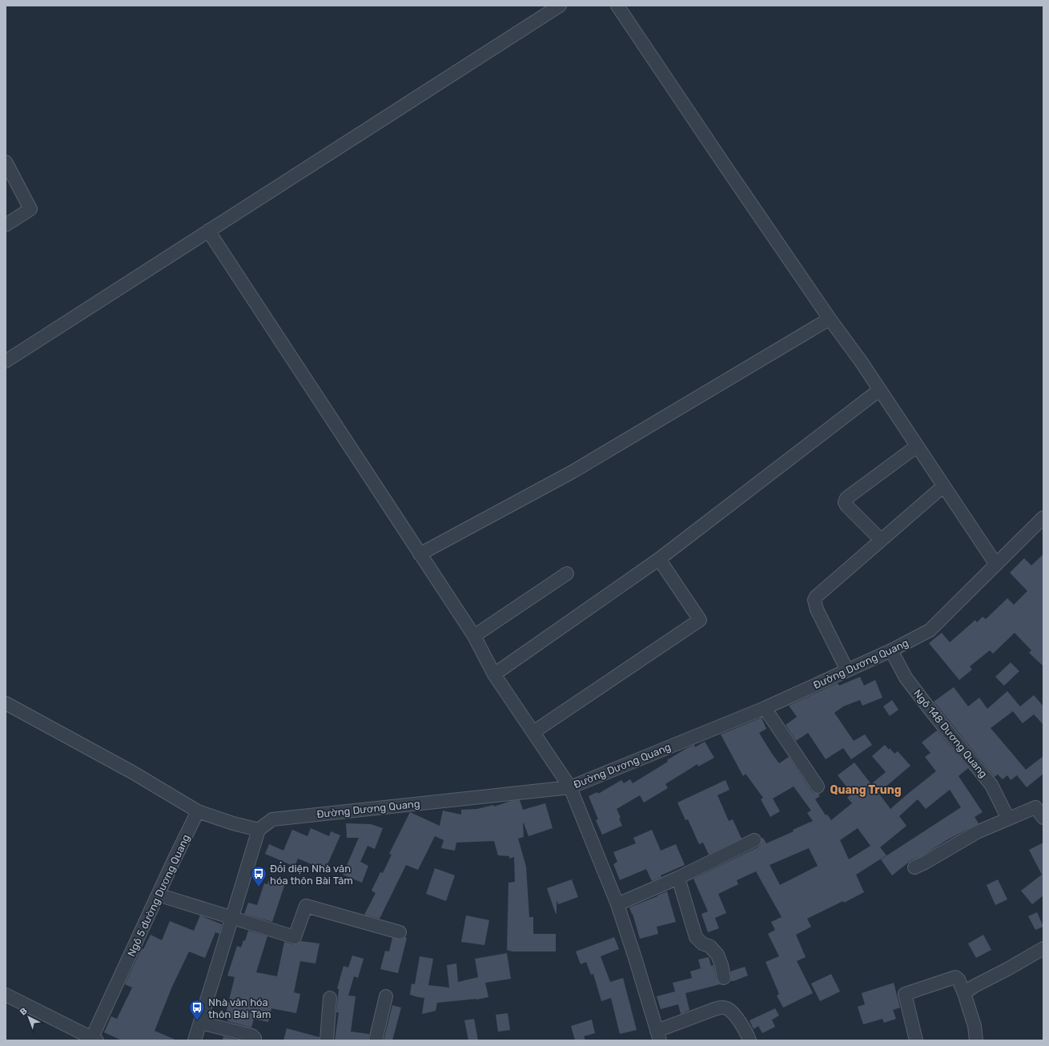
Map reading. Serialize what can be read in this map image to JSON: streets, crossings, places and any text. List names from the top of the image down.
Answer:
{
  "streets": {
    "street": ["Đường Dương Quang", "Ngõ 148 Dương Quang", "Ngõ 5 đường Dương Quang"]
  },
  "crossings": [
    ["Đường Dương Quang", "Ngõ 148 Dương Quang"]
  ],
  "districts": ["Quang Trung"],
  "places": {
    "bus stop": ["Đối diện Nhà văn hóa thôn Bài Tâm", "Nhà văn hóa thôn Bài Tâm"]
  },
  "north": "top left"
}
